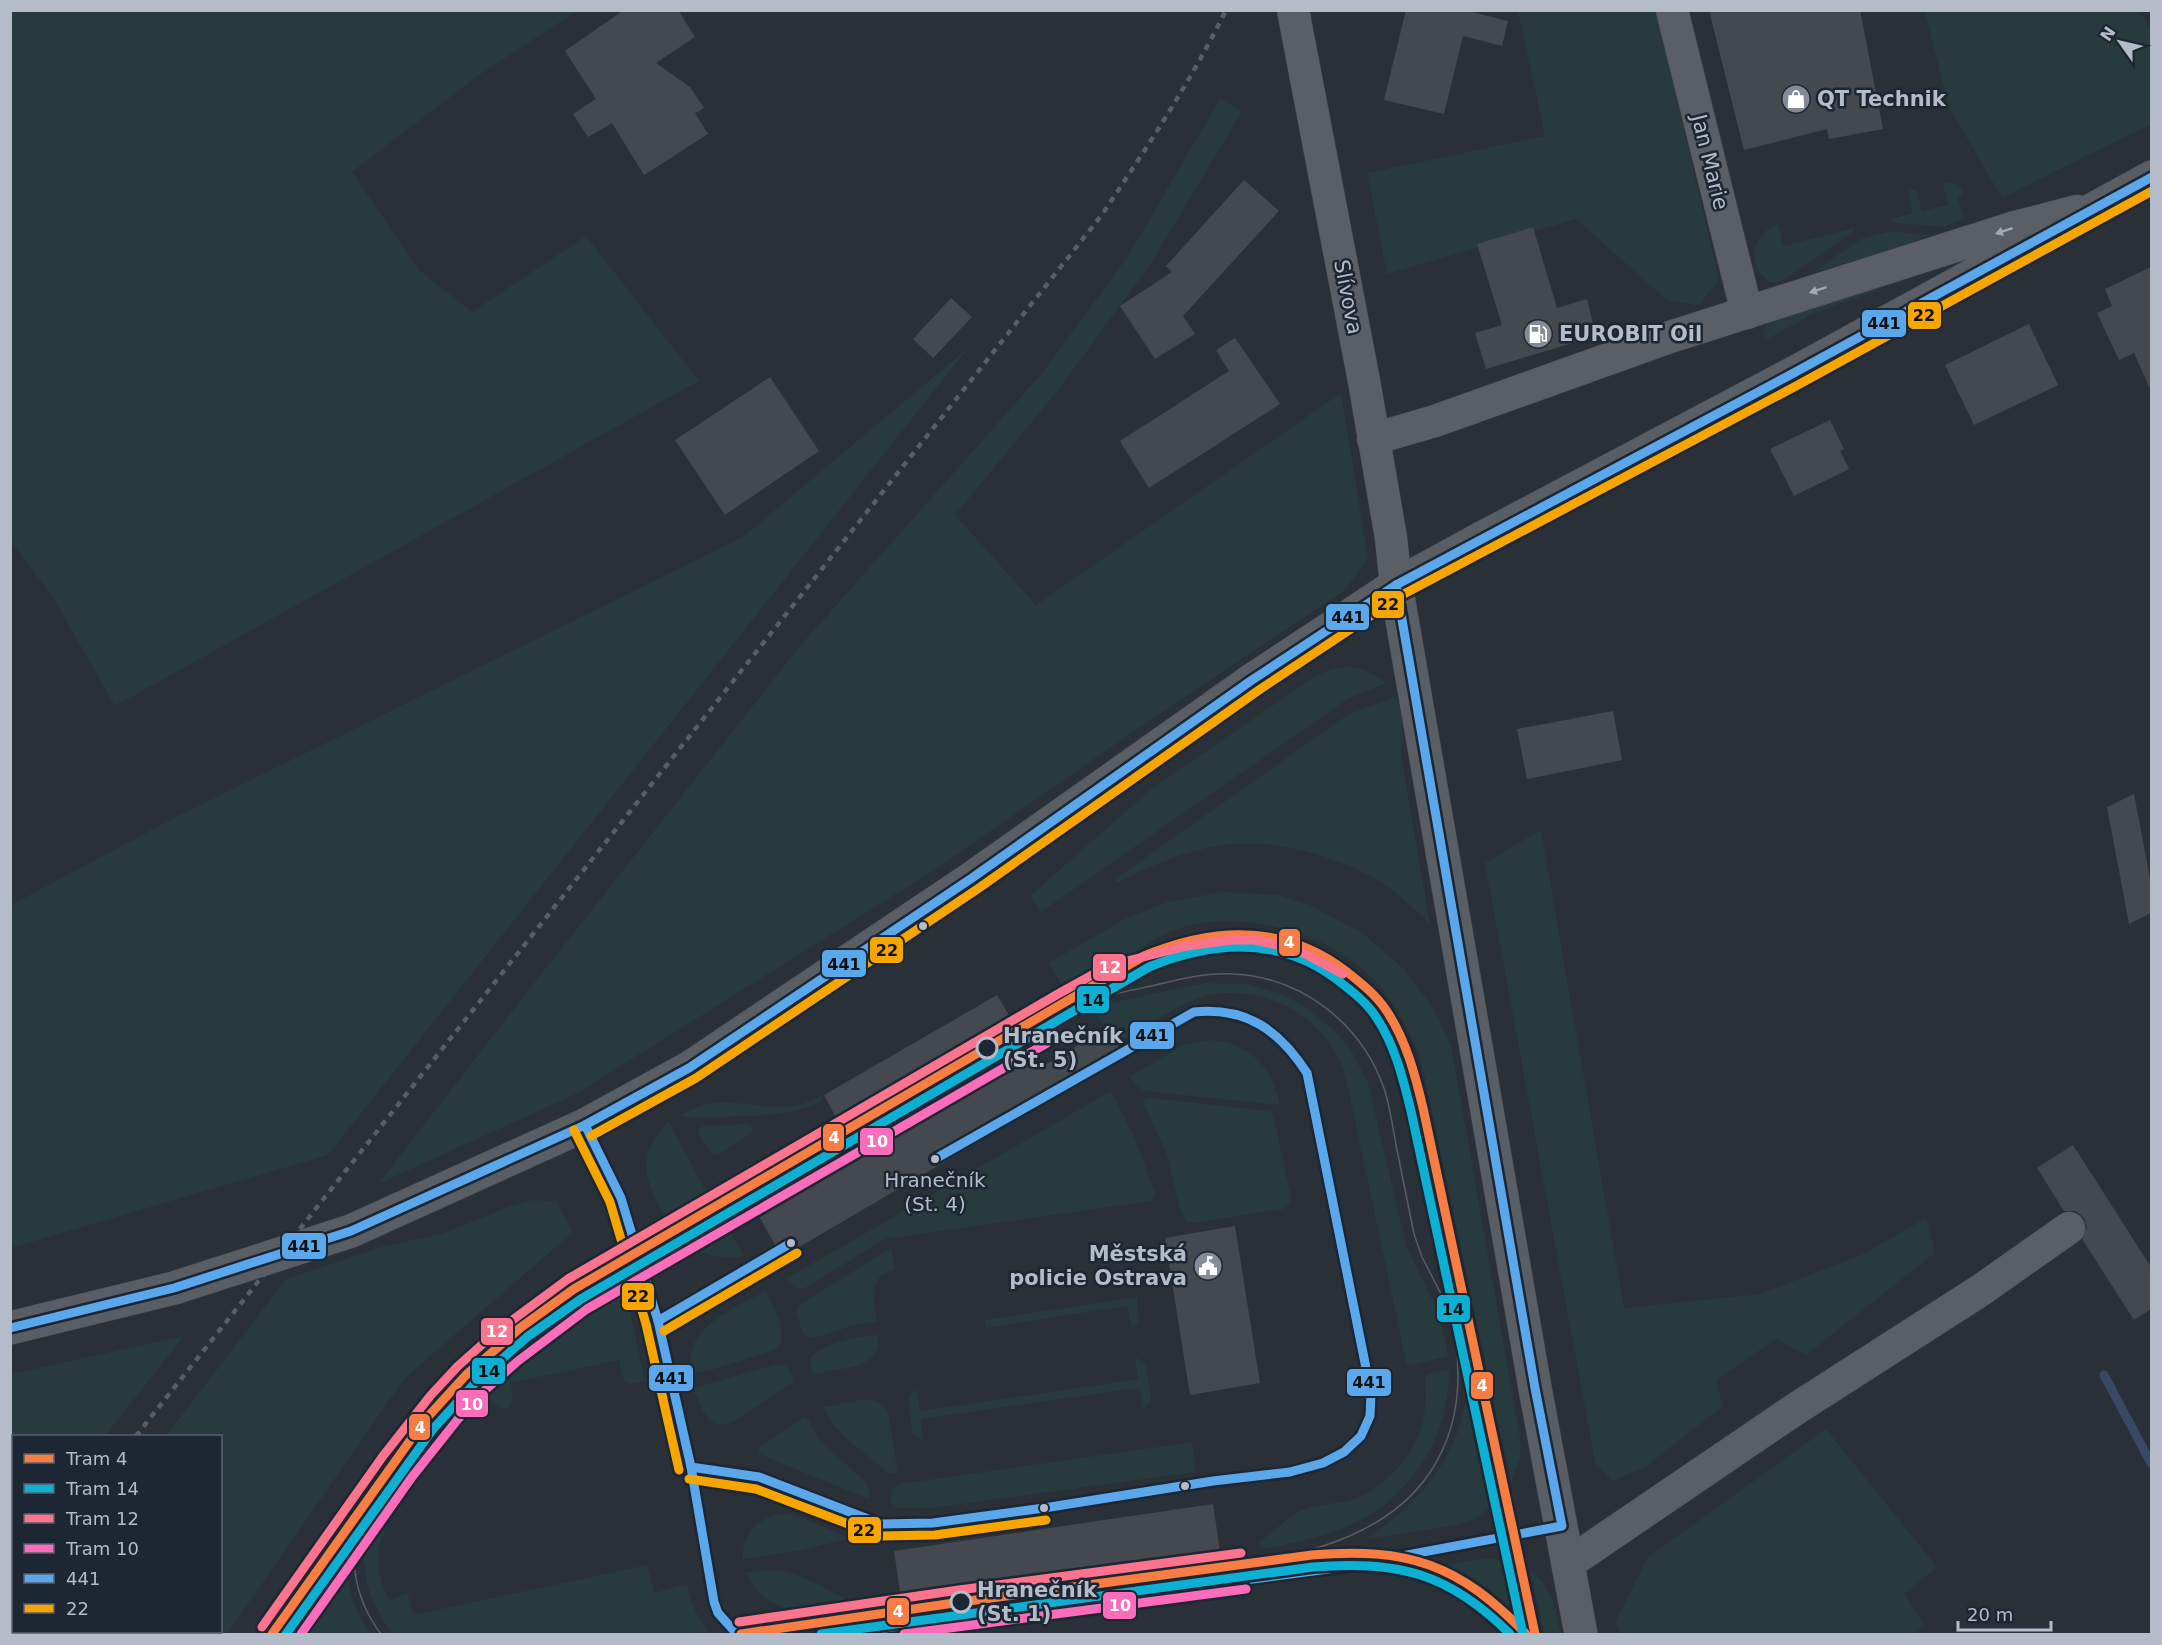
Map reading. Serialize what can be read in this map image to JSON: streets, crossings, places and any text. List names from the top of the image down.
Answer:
{
  "streets": {
    "street": ["Jan Marie", "Slívova"]
  },
  "places": {
    "shop": ["QT Technik"],
    "fuel station": ["EUROBIT Oil"],
    "other": ["Hranečník (St. 5)", "Hranečník (St. 4)", "Hranečník (St. 1)"],
    "public building": ["Městská policie Ostrava"]
  },
  "lines": [
    "transit line 441",
    "transit line 22",
    "tram line 4",
    "tram line 12",
    "tram line 14",
    "tram line 10"
  ],
  "legend": [
    "Tram 4",
    "Tram 14",
    "Tram 12",
    "Tram 10",
    "441",
    "22"
  ],
  "scale_bar": "20 m",
  "north": "top left"
}
